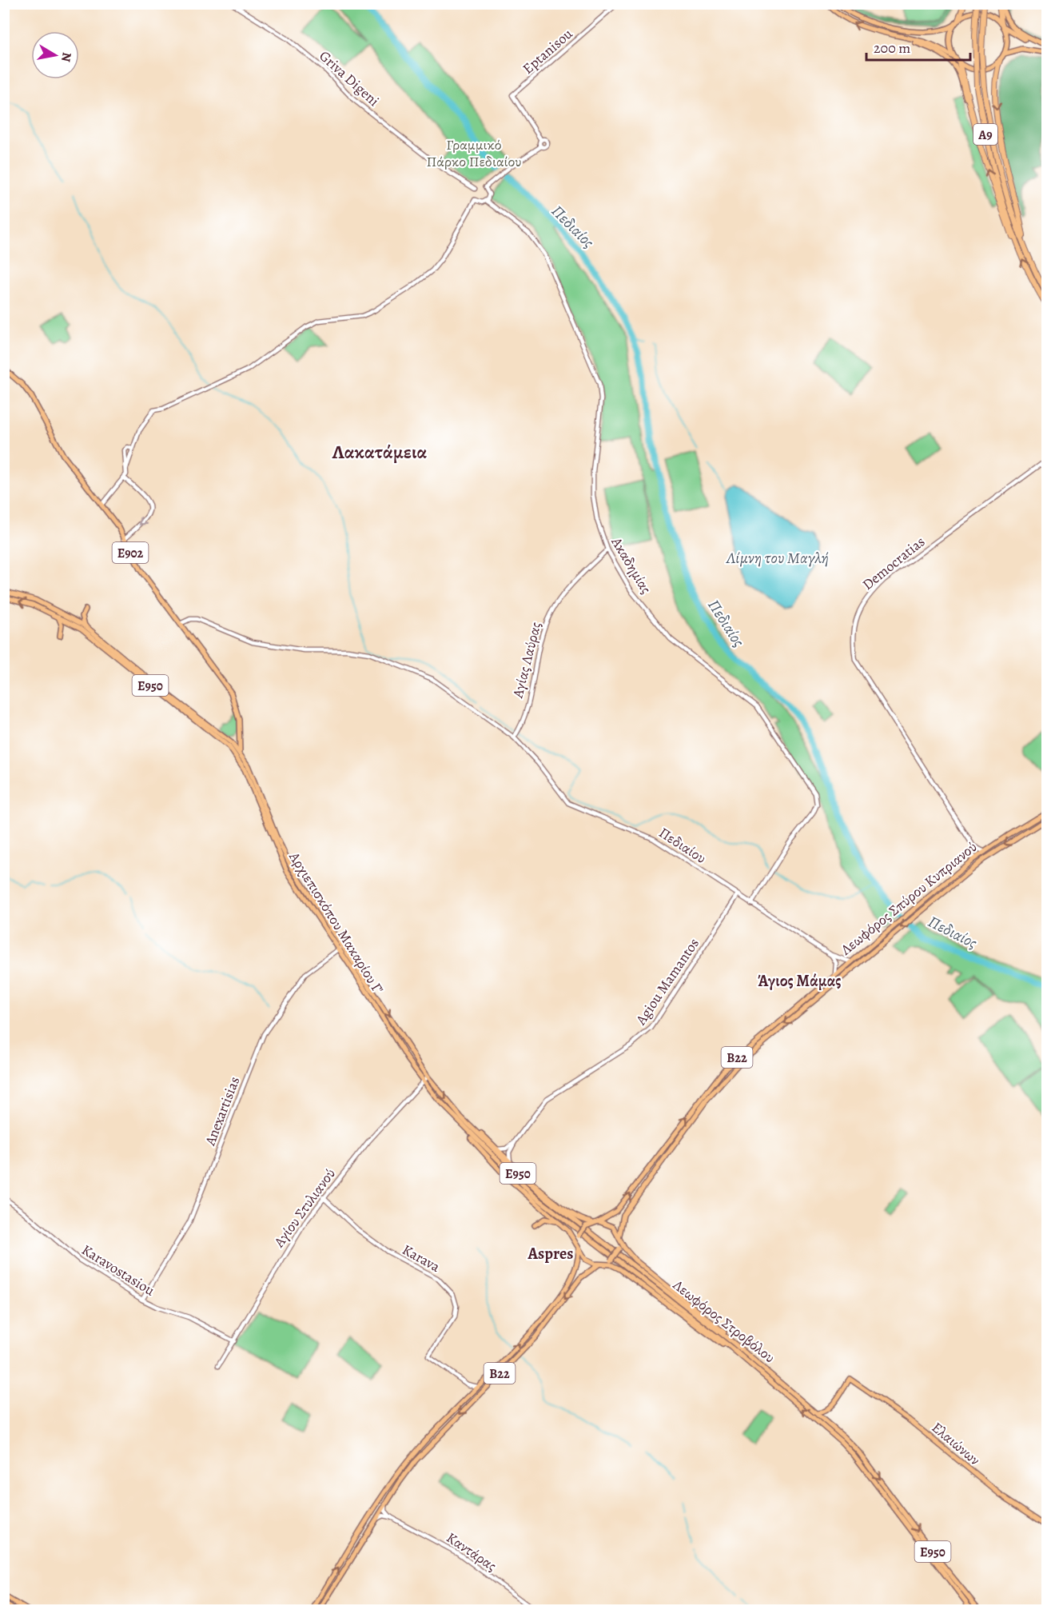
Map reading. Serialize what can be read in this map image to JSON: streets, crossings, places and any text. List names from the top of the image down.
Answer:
{
  "streets": {
    "highway": ["A9"],
    "main road": [
      "E902",
      "E950",
      "Λεωφόρος Σπύρου Κυπριανού",
      "Αρχιεπισκόπου Μακαρίου Γ'",
      "B22",
      "Λεωφόρος Στροβόλου",
      "Ελαιώνων"
    ],
    "street": [
      "Eptanisou",
      "Griva Digeni",
      "Democratias",
      "Ακαδημίας",
      "Αγίας Λαύρας",
      "Πεδιαίου",
      "Agiou Mamantos",
      "Anexartisias",
      "Αγίου Στυλιανού",
      "Karava",
      "Karavostasiou",
      "Καντάρας"
    ]
  },
  "crossings": [
    ["Griva Digeni", "Ακαδημίας"],
    ["Ακαδημίας", "Αγίας Λαύρας"],
    ["Ακαδημίας", "Πεδιαίου"],
    ["Αγίας Λαύρας", "Πεδιαίου"],
    ["E950", "Λεωφόρος Σπύρου Κυπριανού"],
    ["E950", "Αρχιεπισκόπου Μακαρίου Γ'"],
    ["E950", "Agiou Mamantos"],
    ["E950", "B22"],
    ["E950", "Λεωφόρος Στροβόλου"],
    ["Πεδιαίου", "Λεωφόρος Σπύρου Κυπριανού"],
    ["Πεδιαίου", "Αρχιεπισκόπου Μακαρίου Γ'"],
    ["Πεδιαίου", "Agiou Mamantos"],
    ["Λεωφόρος Σπύρου Κυπριανού", "B22"],
    ["Αρχιεπισκόπου Μακαρίου Γ'", "Anexartisias"],
    ["Αρχιεπισκόπου Μακαρίου Γ'", "Αγίου Στυλιανού"],
    ["Αρχιεπισκόπου Μακαρίου Γ'", "Λεωφόρος Στροβόλου"],
    ["Anexartisias", "Karavostasiou"],
    ["Αγίου Στυλιανού", "Karava"],
    ["Αγίου Στυλιανού", "Karavostasiou"],
    ["Αγίου Στυλιανού", "Λεωφόρος Στροβόλου"]
  ],
  "districts": ["Λακατάμεια", "Άγιος Μάμας", "Aspres"],
  "water": ["Πεδιαίος", "Λίμνη του Μαγλή"],
  "parks": ["Γραμμικό Πάρκο Πεδιαίου"],
  "scale_bar": "200 m",
  "north": "right"
}
